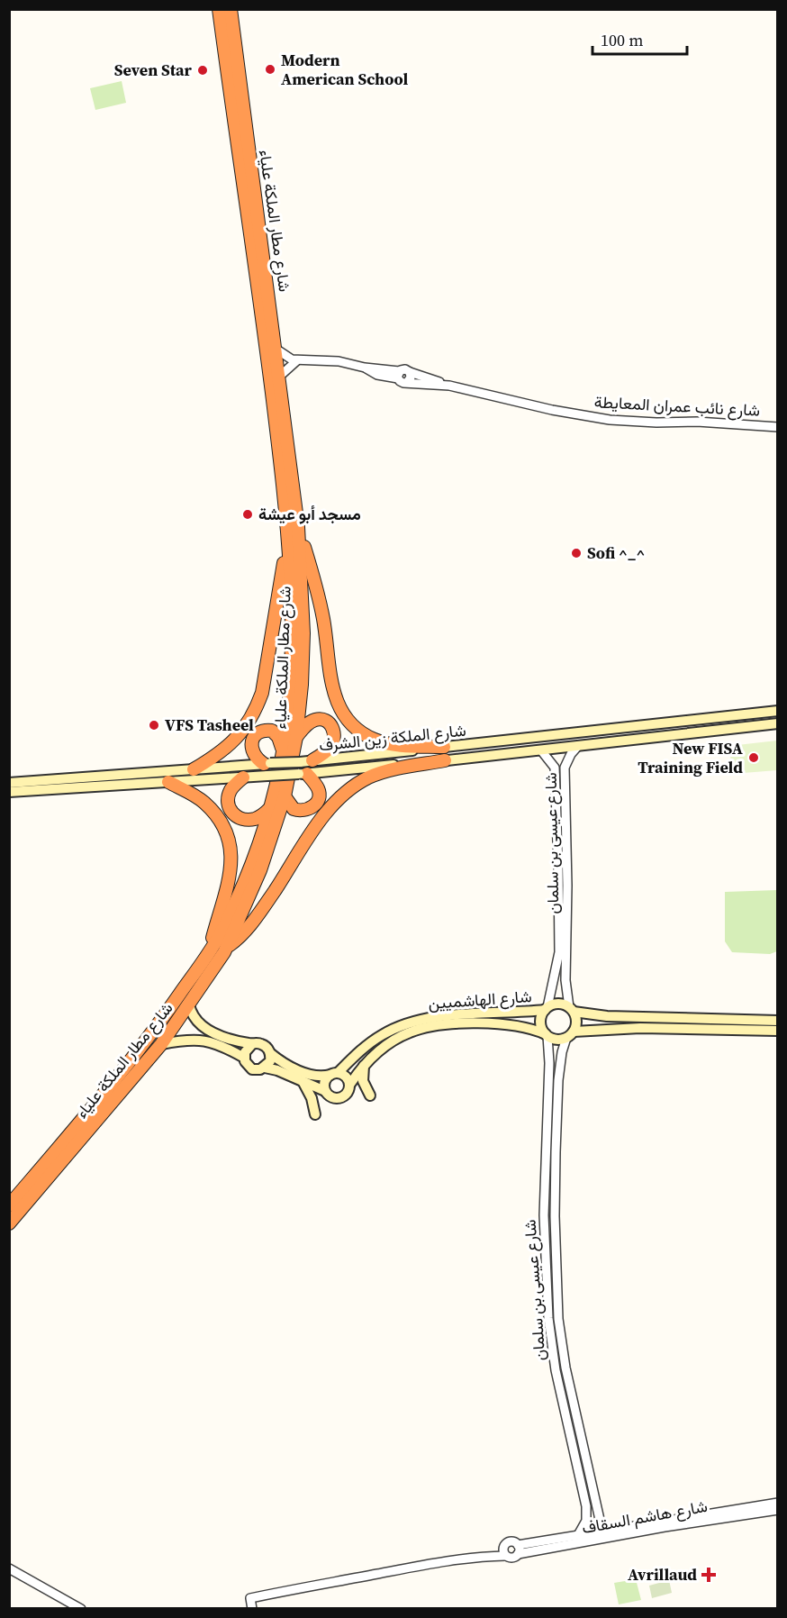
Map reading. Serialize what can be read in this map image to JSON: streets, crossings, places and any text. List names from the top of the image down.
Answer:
{
  "streets": {
    "highway": ["شارع مطار الملكة علياء"],
    "main road": ["شارع الملكة زين الشرف", "شارع الهاشميين"],
    "street": ["شارع نائب عمران المعايطة", "شارع عيسى بن سلمان", "شارع هاشم السقاف"]
  },
  "crossings": [
    ["شارع الملكة زين الشرف", "شارع عيسى بن سلمان"],
    ["شارع عيسى بن سلمان", "شارع الهاشميين"],
    ["شارع عيسى بن سلمان", "شارع هاشم السقاف"]
  ],
  "places": {
    "other": [
      "Modern American School",
      "Seven Star",
      "مسجد أبو عيشة",
      "Sofi ^_^",
      "VFS Tasheel",
      "New FISA Training Field"
    ],
    "health": ["Avrillaud"]
  },
  "scale_bar": "100 m"
}
